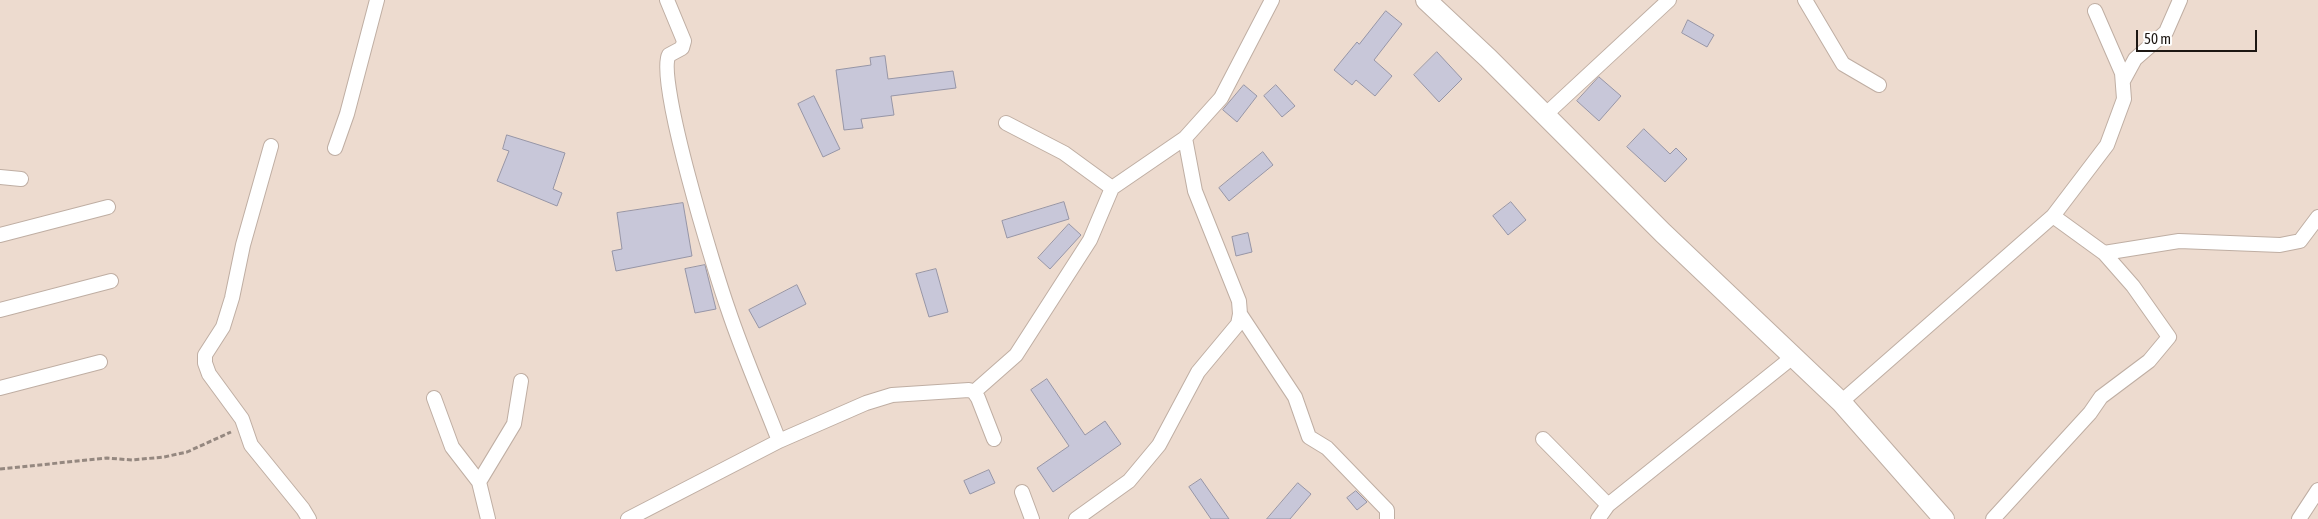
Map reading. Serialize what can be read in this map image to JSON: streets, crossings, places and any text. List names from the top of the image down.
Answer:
{
  "scale_bar": "50 m"
}
